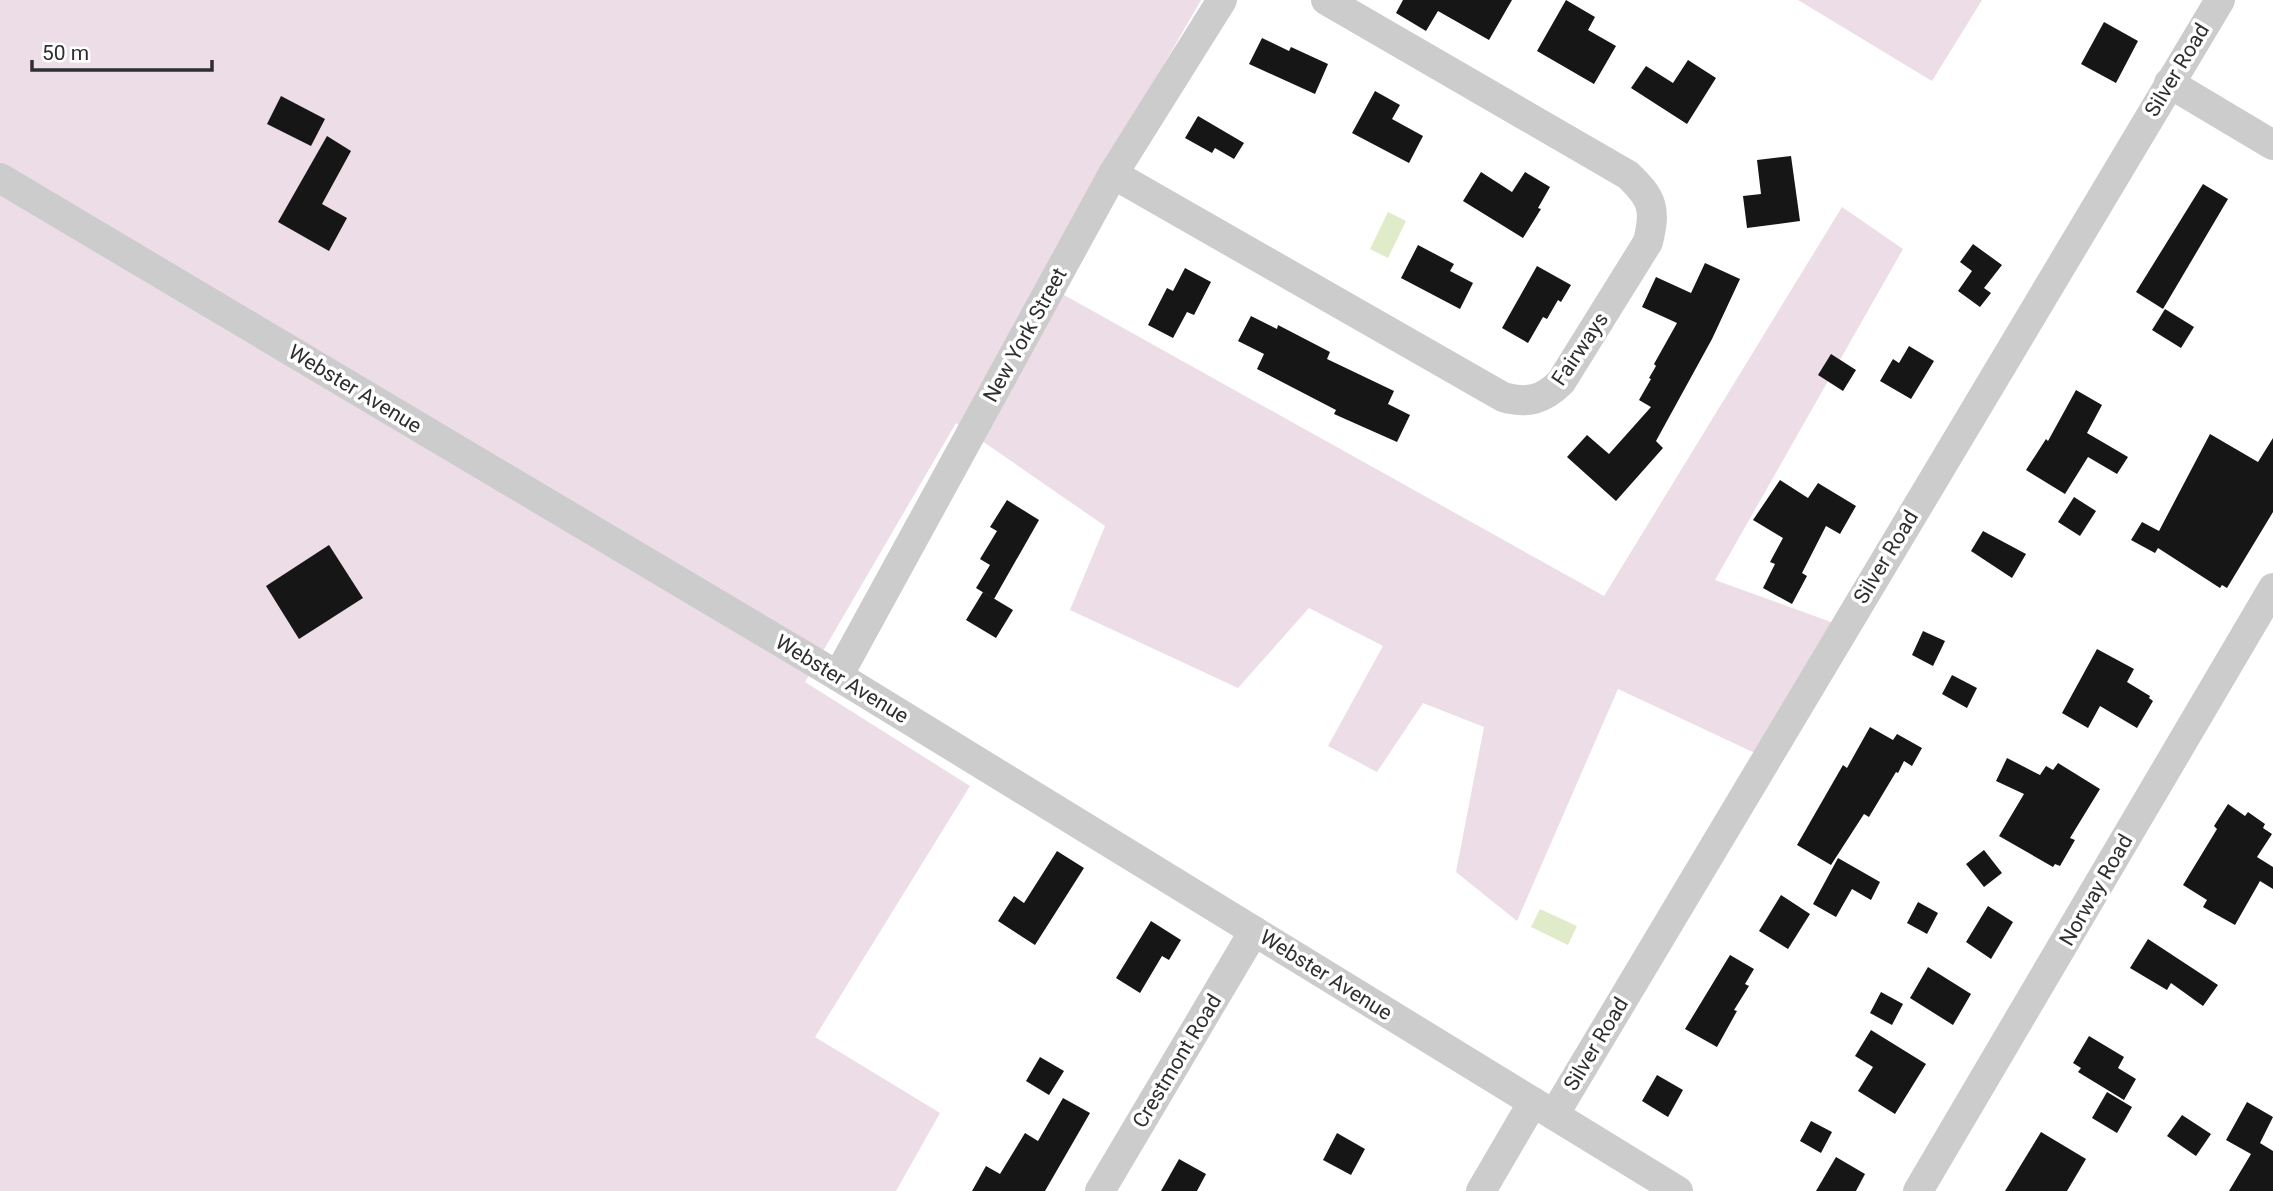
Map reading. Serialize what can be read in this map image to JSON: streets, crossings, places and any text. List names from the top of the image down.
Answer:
{
  "streets": {
    "street": [
      "Silver Road",
      "New York Street",
      "Fairways",
      "Webster Avenue",
      "Norway Road",
      "Crestmont Road"
    ]
  },
  "crossings": [
    ["Silver Road", "Webster Avenue"],
    ["New York Street", "Fairways"],
    ["New York Street", "Webster Avenue"],
    ["Webster Avenue", "Crestmont Road"]
  ],
  "scale_bar": "50 m"
}
